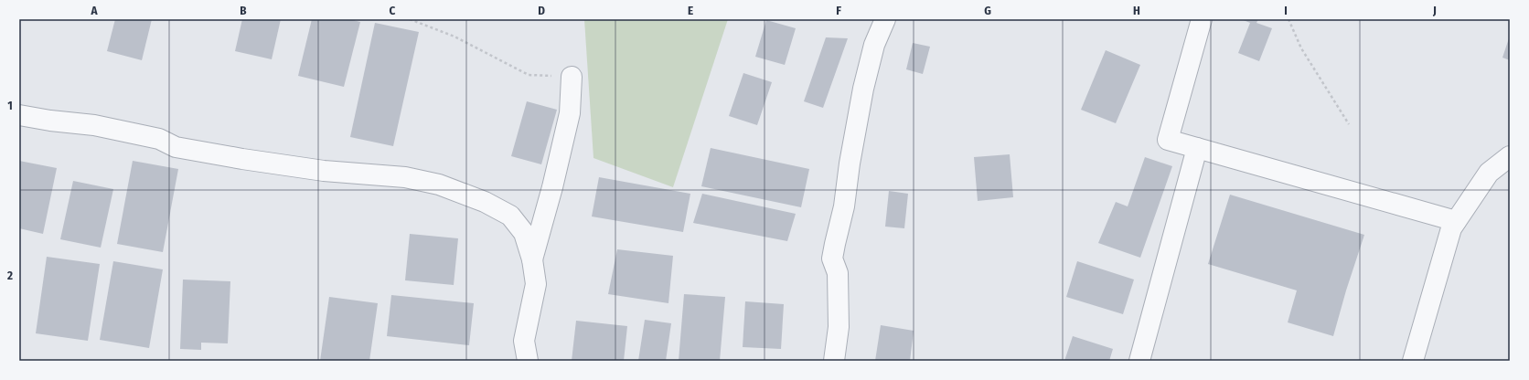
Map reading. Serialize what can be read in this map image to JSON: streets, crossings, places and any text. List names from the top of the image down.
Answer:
{
  "grid": {
    "columns": [
      "A",
      "B",
      "C",
      "D",
      "E",
      "F",
      "G",
      "H",
      "I",
      "J"
    ],
    "rows": ["1", "2"]
  }
}
